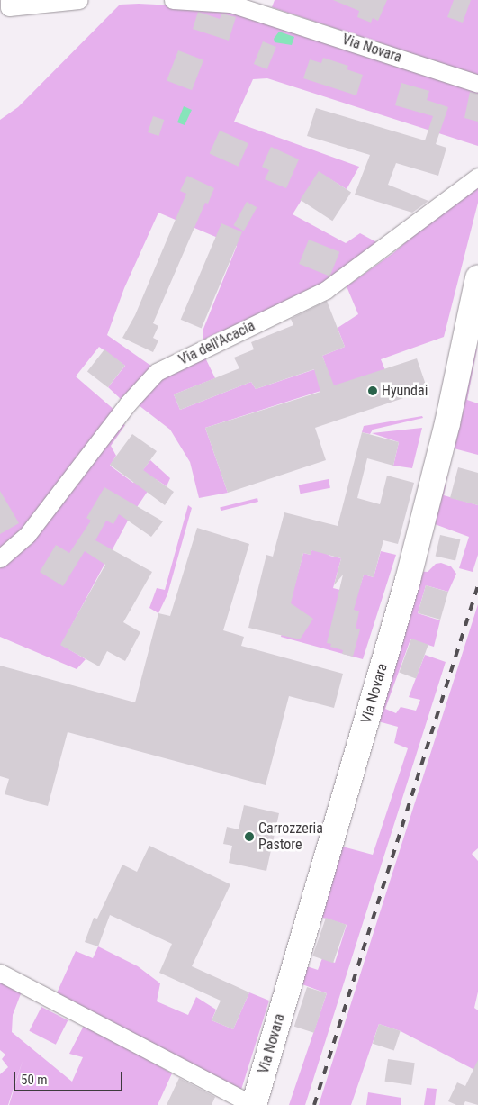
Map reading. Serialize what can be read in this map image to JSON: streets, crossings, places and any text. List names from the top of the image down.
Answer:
{
  "streets": {
    "main road": ["Via Novara"],
    "street": ["Via dell'Acacia"]
  },
  "places": ["Hyundai", "Carrozzeria Pastore"],
  "scale_bar": "50 m"
}
